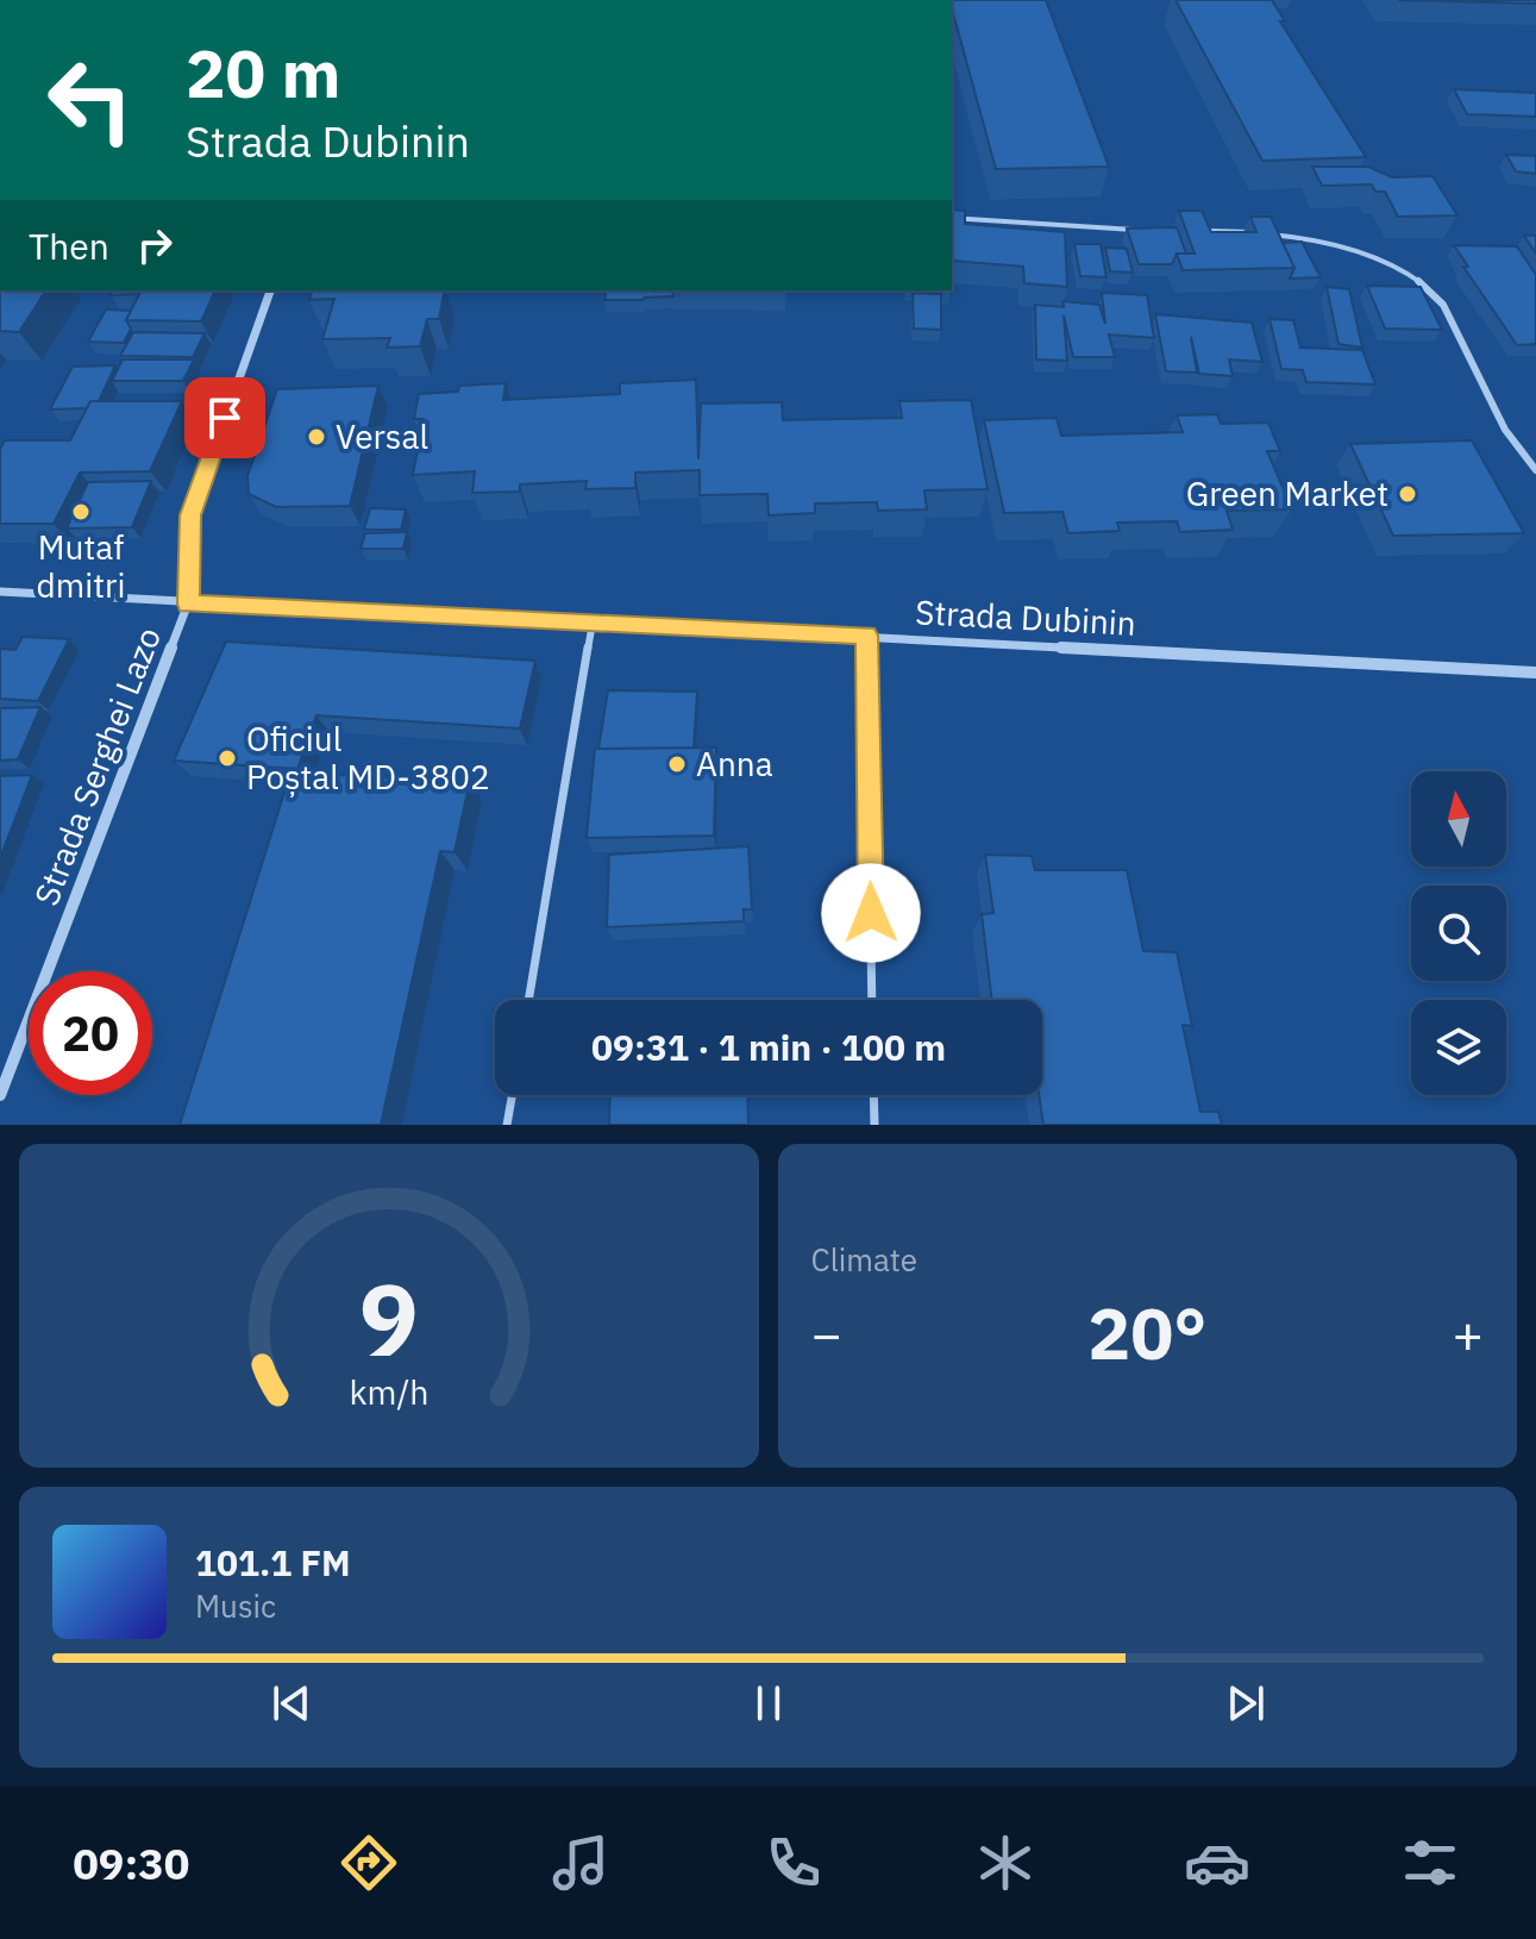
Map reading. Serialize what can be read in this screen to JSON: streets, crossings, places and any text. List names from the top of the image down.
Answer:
{
  "streets": {
    "street": ["Strada Dubinin", "Strada Serghei Lazo"]
  },
  "crossings": [
    ["Strada Dubinin", "Strada Serghei Lazo"]
  ],
  "places": [
    "Versal",
    "Green Market",
    "Mutaf dmitri",
    "Oficiul Poștal MD-3802",
    "Anna"
  ],
  "north": "top",
  "page": {
    "turn": ["20 m", "Strada Dubinin"],
    "then": "Then",
    "limit": "20",
    "trip": "09:31 · 1 min · 100 m",
    "tile": "Climate",
    "heat": ["−", "20°", "+"],
    "song": ["101.1 FM", "Music"],
    "tabs": "09:30",
    "gauge": ["9", "km/h"]
  }
}
